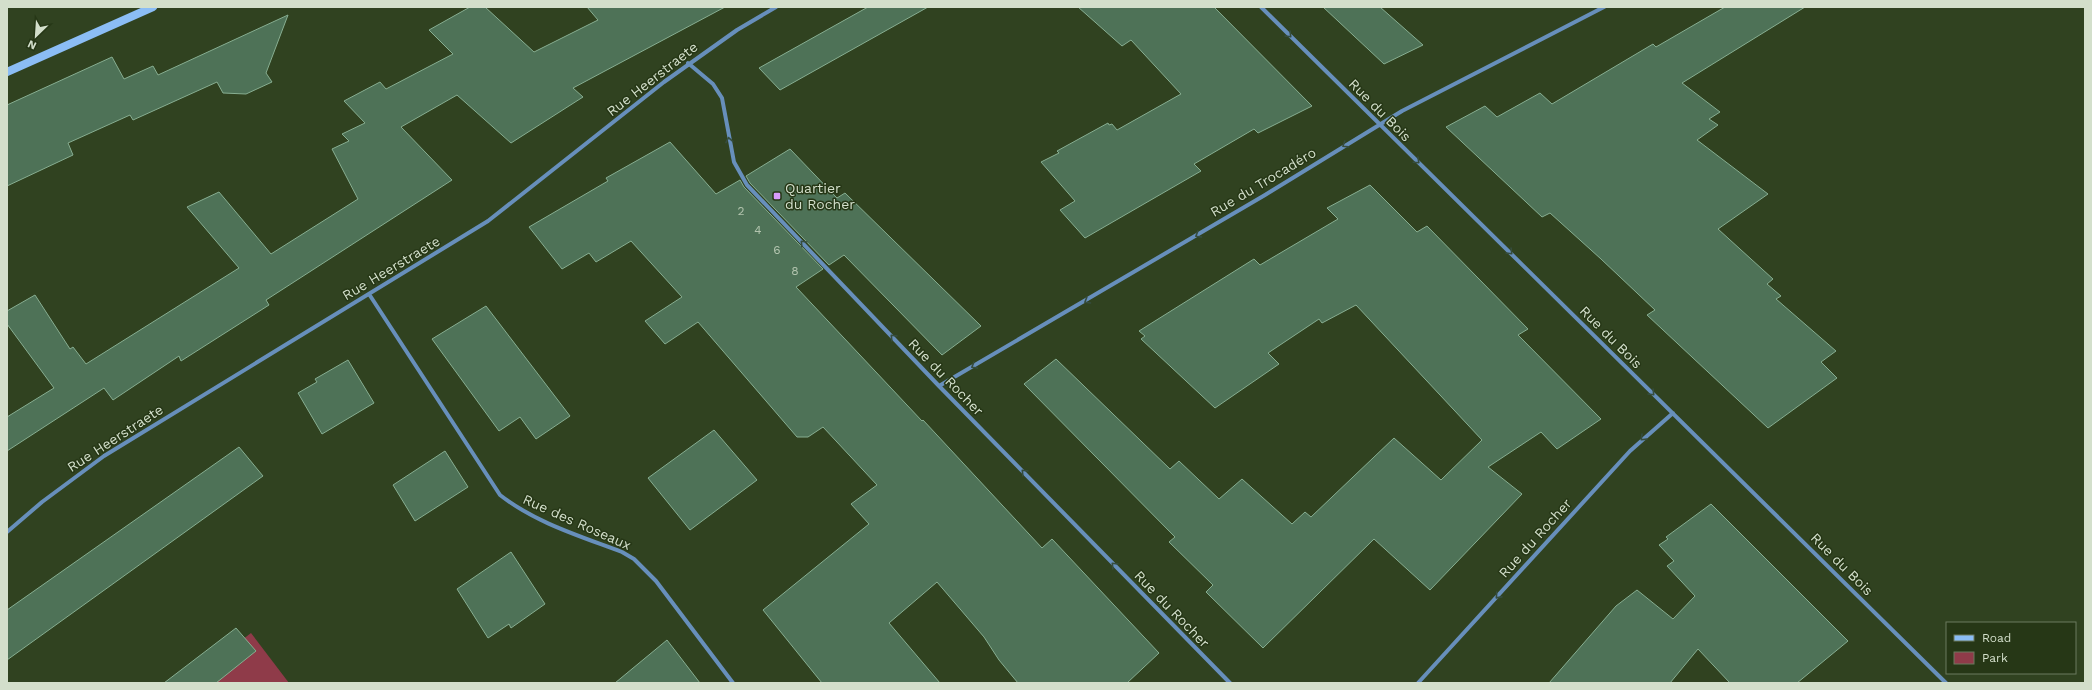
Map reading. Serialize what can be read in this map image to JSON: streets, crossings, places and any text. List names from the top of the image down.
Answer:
{
  "streets": {
    "street": [
      "Rue Heerstraete",
      "Rue du Bois",
      "Rue du Trocadéro",
      "Rue du Rocher",
      "Rue des Roseaux"
    ]
  },
  "crossings": [
    ["Rue Heerstraete", "Rue du Rocher"],
    ["Rue Heerstraete", "Rue des Roseaux"],
    ["Rue du Bois", "Rue du Trocadéro"],
    ["Rue du Bois", "Rue du Rocher"],
    ["Rue du Trocadéro", "Rue du Rocher"]
  ],
  "one_way": ["Rue du Bois", "Rue du Trocadéro"],
  "places": {
    "transit": ["Quartier du Rocher"]
  },
  "house_numbers": [
    "2",
    "4",
    "6",
    "8"
  ],
  "legend": ["Road", "Park"],
  "north": "bottom left"
}
